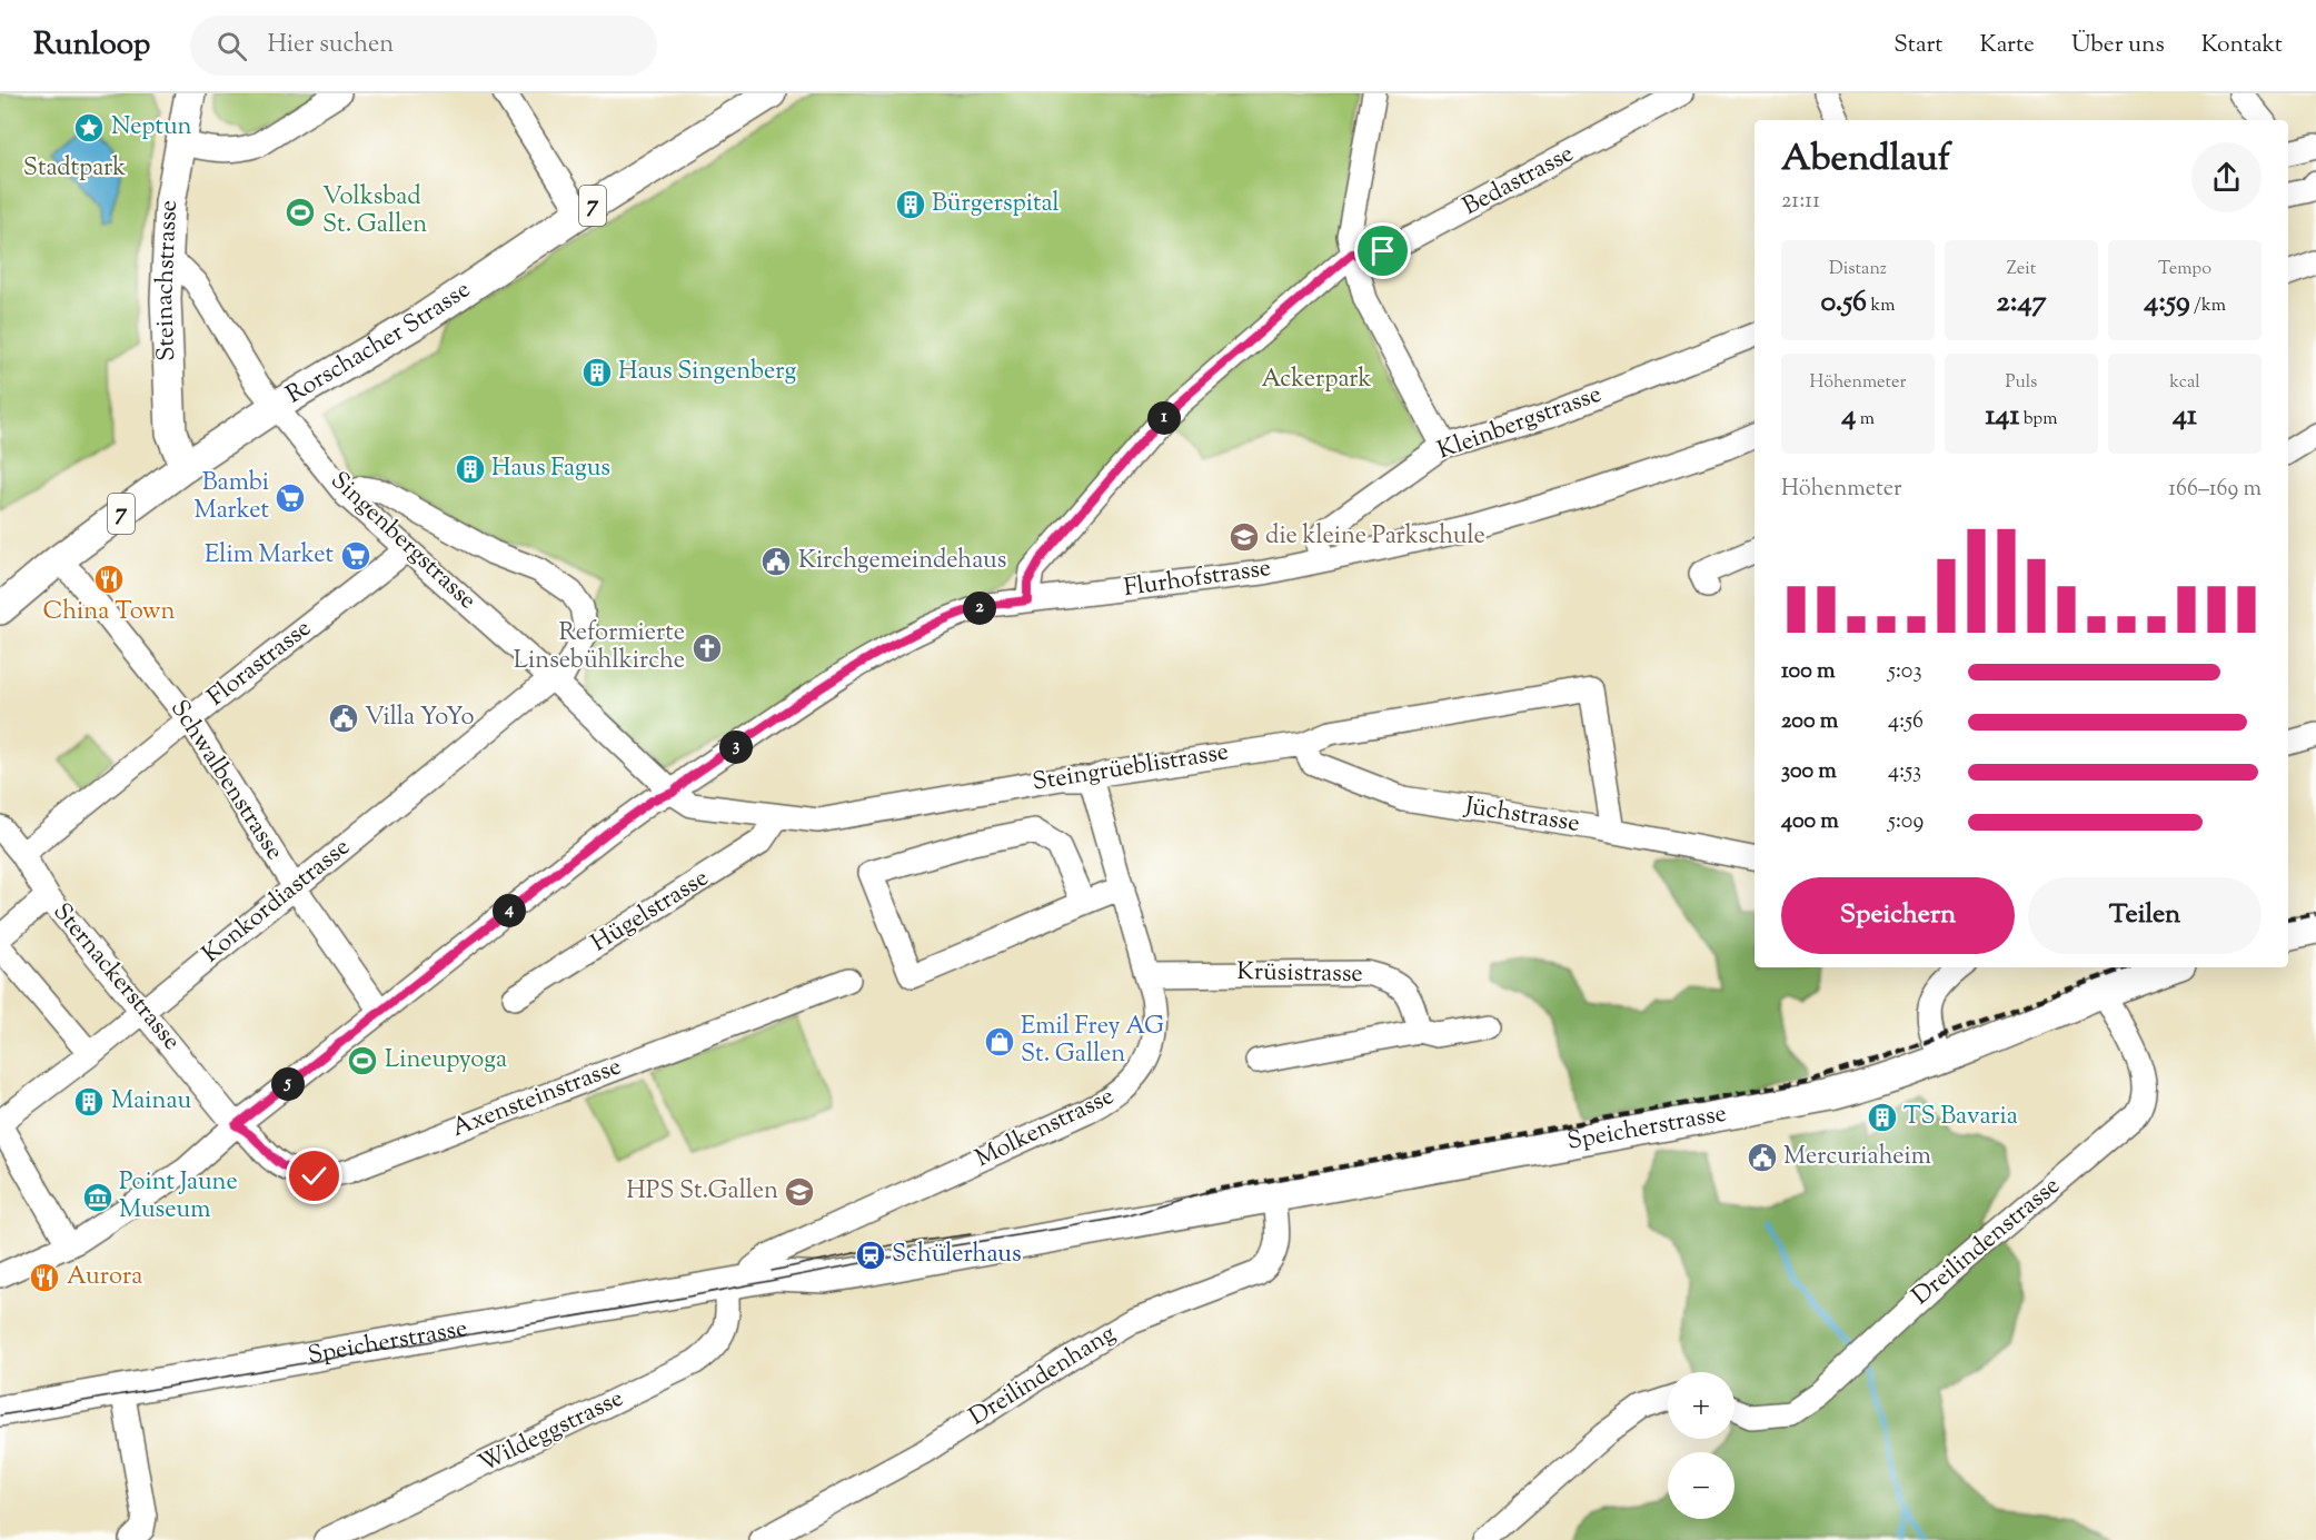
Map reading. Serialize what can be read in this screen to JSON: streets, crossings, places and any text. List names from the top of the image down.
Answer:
{
  "streets": {
    "main road": [
      "7",
      "Steinachstrasse",
      "Rorschacher Strasse",
      "Speicherstrasse"
    ],
    "street": [
      "Bedastrasse",
      "Kleinbergstrasse",
      "Singenbergstrasse",
      "Flurhofstrasse",
      "Florastrasse",
      "Steingrüeblistrasse",
      "Schwalbenstrasse",
      "Jüchstrasse",
      "Konkordiastrasse",
      "Hügelstrasse",
      "Krüsistrasse",
      "Sternackerstrasse",
      "Axensteinstrasse",
      "Molkenstrasse",
      "Dreilindenstrasse",
      "Dreilindenhang",
      "Wildeggstrasse"
    ]
  },
  "crossings": [
    ["Steinachstrasse", "Rorschacher Strasse"],
    ["Steinachstrasse", "Singenbergstrasse"],
    ["Rorschacher Strasse", "Singenbergstrasse"],
    ["Rorschacher Strasse", "Schwalbenstrasse"],
    ["Kleinbergstrasse", "Flurhofstrasse"],
    ["Singenbergstrasse", "Flurhofstrasse"],
    ["Singenbergstrasse", "Florastrasse"],
    ["Singenbergstrasse", "Steingrüeblistrasse"],
    ["Singenbergstrasse", "Konkordiastrasse"],
    ["Flurhofstrasse", "Steingrüeblistrasse"],
    ["Flurhofstrasse", "Schwalbenstrasse"],
    ["Flurhofstrasse", "Sternackerstrasse"],
    ["Flurhofstrasse", "Axensteinstrasse"],
    ["Florastrasse", "Schwalbenstrasse"],
    ["Florastrasse", "Sternackerstrasse"],
    ["Steingrüeblistrasse", "Jüchstrasse"],
    ["Steingrüeblistrasse", "Hügelstrasse"],
    ["Steingrüeblistrasse", "Molkenstrasse"],
    ["Schwalbenstrasse", "Konkordiastrasse"],
    ["Konkordiastrasse", "Sternackerstrasse"],
    ["Krüsistrasse", "Molkenstrasse"],
    ["Sternackerstrasse", "Axensteinstrasse"],
    ["Speicherstrasse", "Molkenstrasse"],
    ["Speicherstrasse", "Dreilindenstrasse"],
    ["Speicherstrasse", "Dreilindenhang"],
    ["Speicherstrasse", "Wildeggstrasse"],
    ["Molkenstrasse", "Wildeggstrasse"]
  ],
  "parks": ["Stadtpark", "Ackerpark"],
  "places": {
    "place": ["Neptun"],
    "building": [
      "Bürgerspital",
      "Haus Singenberg",
      "Haus Fagus",
      "Mainau",
      "TS Bavaria"
    ],
    "sports": ["Volksbad St. Gallen", "Lineupyoga"],
    "supermarket": ["Bambi Market", "Elim Market"],
    "school or university": ["die kleine Parkschule", "HPS St.Gallen"],
    "public building": ["Kirchgemeindehaus", "Villa YoYo", "Mercuriaheim"],
    "restaurant": ["China Town", "Aurora"],
    "church": ["Reformierte Linsebühlkirche"],
    "shop": ["Emil Frey AG St. Gallen"],
    "museum": ["Point Jaune Museum"],
    "station": ["Schülerhaus"]
  },
  "page": {
    "header": "Runloop",
    "search": "Hier suchen",
    "nav": [
      "Start",
      "Karte",
      "Über uns",
      "Kontakt"
    ],
    "heading": ["Abendlauf", "21:11"],
    "stats": [
      ["Distanz", "0.56 km"],
      ["Zeit", "2:47"],
      ["Tempo", "4:59 /km"],
      ["Höhenmeter", "4 m"],
      ["Puls", "141 bpm"],
      ["kcal", "41"]
    ],
    "pins": [
      "1",
      "2",
      "3",
      "4",
      "5"
    ],
    "chart": ["Höhenmeter", "166–169 m"],
    "list": [
      {
        "name": "100 m",
        "note": "5:03"
      },
      {
        "name": "200 m",
        "note": "4:56"
      },
      {
        "name": "300 m",
        "note": "4:53"
      },
      {
        "name": "400 m",
        "note": "5:09"
      }
    ],
    "buttons": ["Speichern", "Teilen"],
    "map_buttons": ["+", "−"]
  }
}
